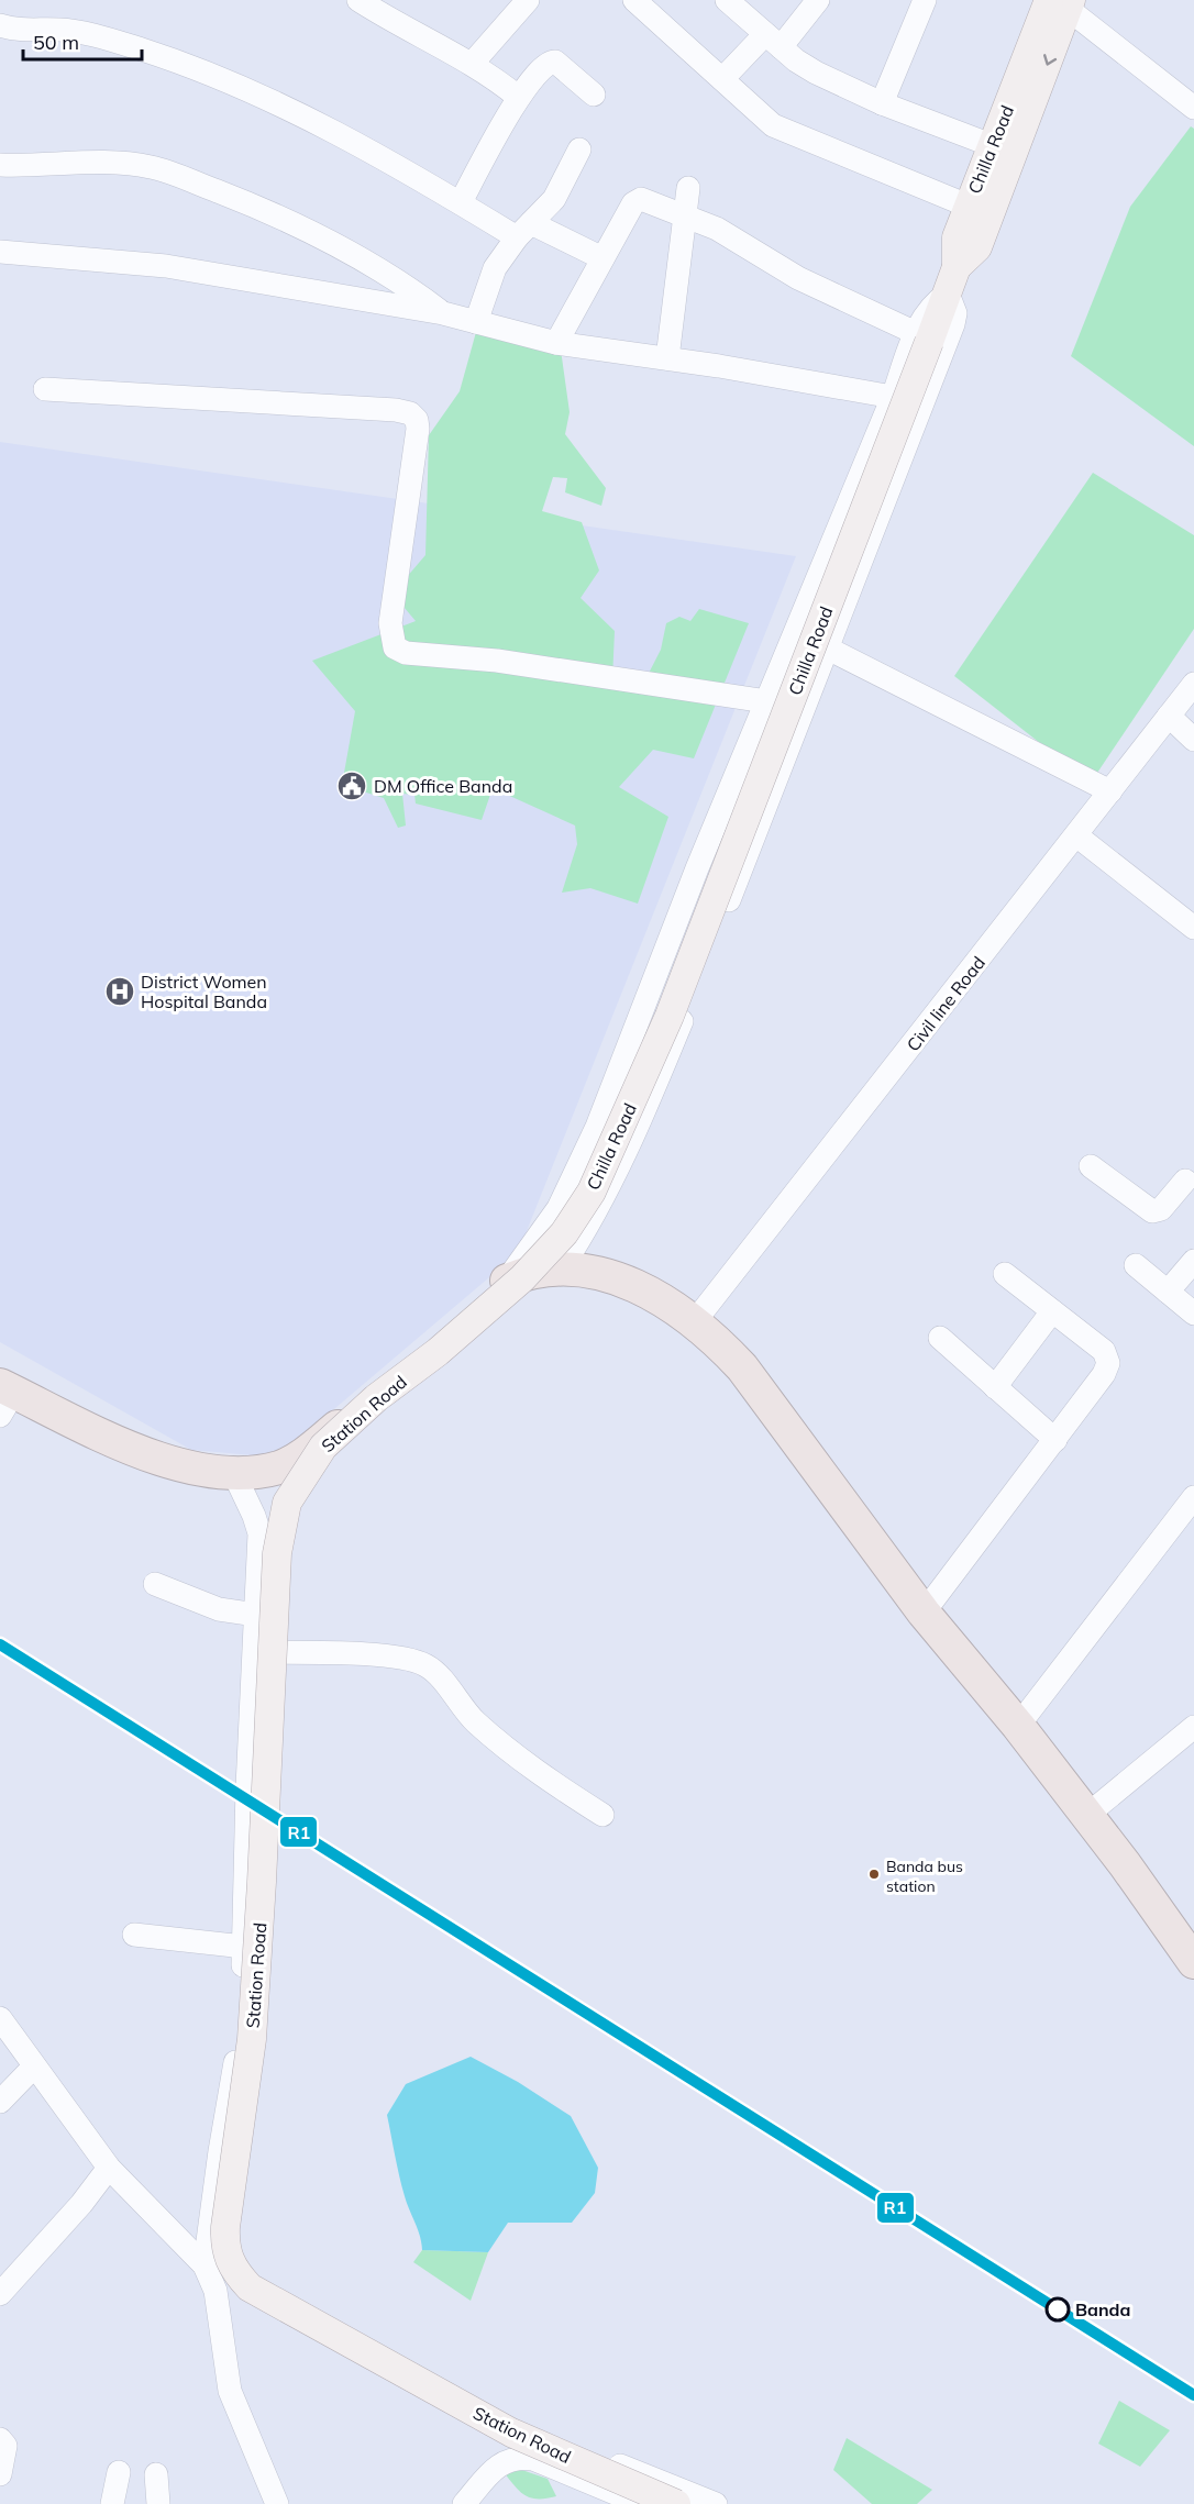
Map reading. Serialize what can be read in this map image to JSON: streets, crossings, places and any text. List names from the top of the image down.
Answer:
{
  "streets": {
    "main road": ["Chilla Road", "Station Road"],
    "street": ["Civil line Road"]
  },
  "crossings": [
    ["Chilla Road", "Station Road"]
  ],
  "places": {
    "public building": ["DM Office Banda"],
    "hospital": ["District Women Hospital Banda"],
    "other": ["Banda bus station", "Banda"]
  },
  "lines": ["transit line R1"],
  "scale_bar": "50 m"
}
